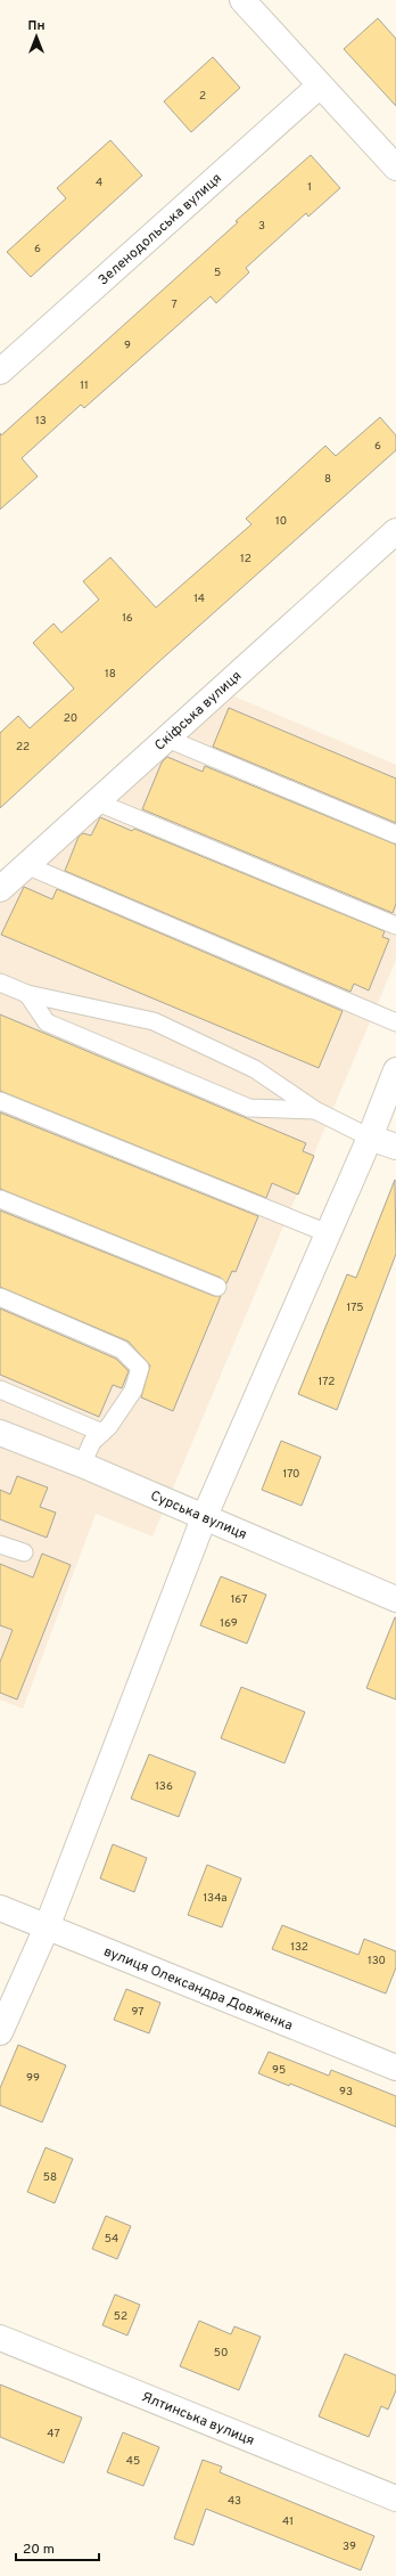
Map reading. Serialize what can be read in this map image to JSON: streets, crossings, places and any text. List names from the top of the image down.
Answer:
{
  "streets": {
    "street": [
      "Зеленодольська вулиця",
      "Скіфська вулиця",
      "Сурська вулиця",
      "вулиця Олександра Довженка",
      "Ялтинська вулиця"
    ]
  },
  "house_numbers": [
    "2",
    "4",
    "1",
    "3",
    "6",
    "5",
    "7",
    "9",
    "11",
    "13",
    "6",
    "8",
    "10",
    "12",
    "14",
    "16",
    "18",
    "20",
    "22",
    "175",
    "172",
    "170",
    "167",
    "169",
    "136",
    "134а",
    "132",
    "130",
    "97",
    "95",
    "99",
    "93",
    "58",
    "54",
    "52",
    "50",
    "47",
    "45",
    "43",
    "41",
    "39"
  ],
  "scale_bar": "20 m",
  "north": "top"
}
